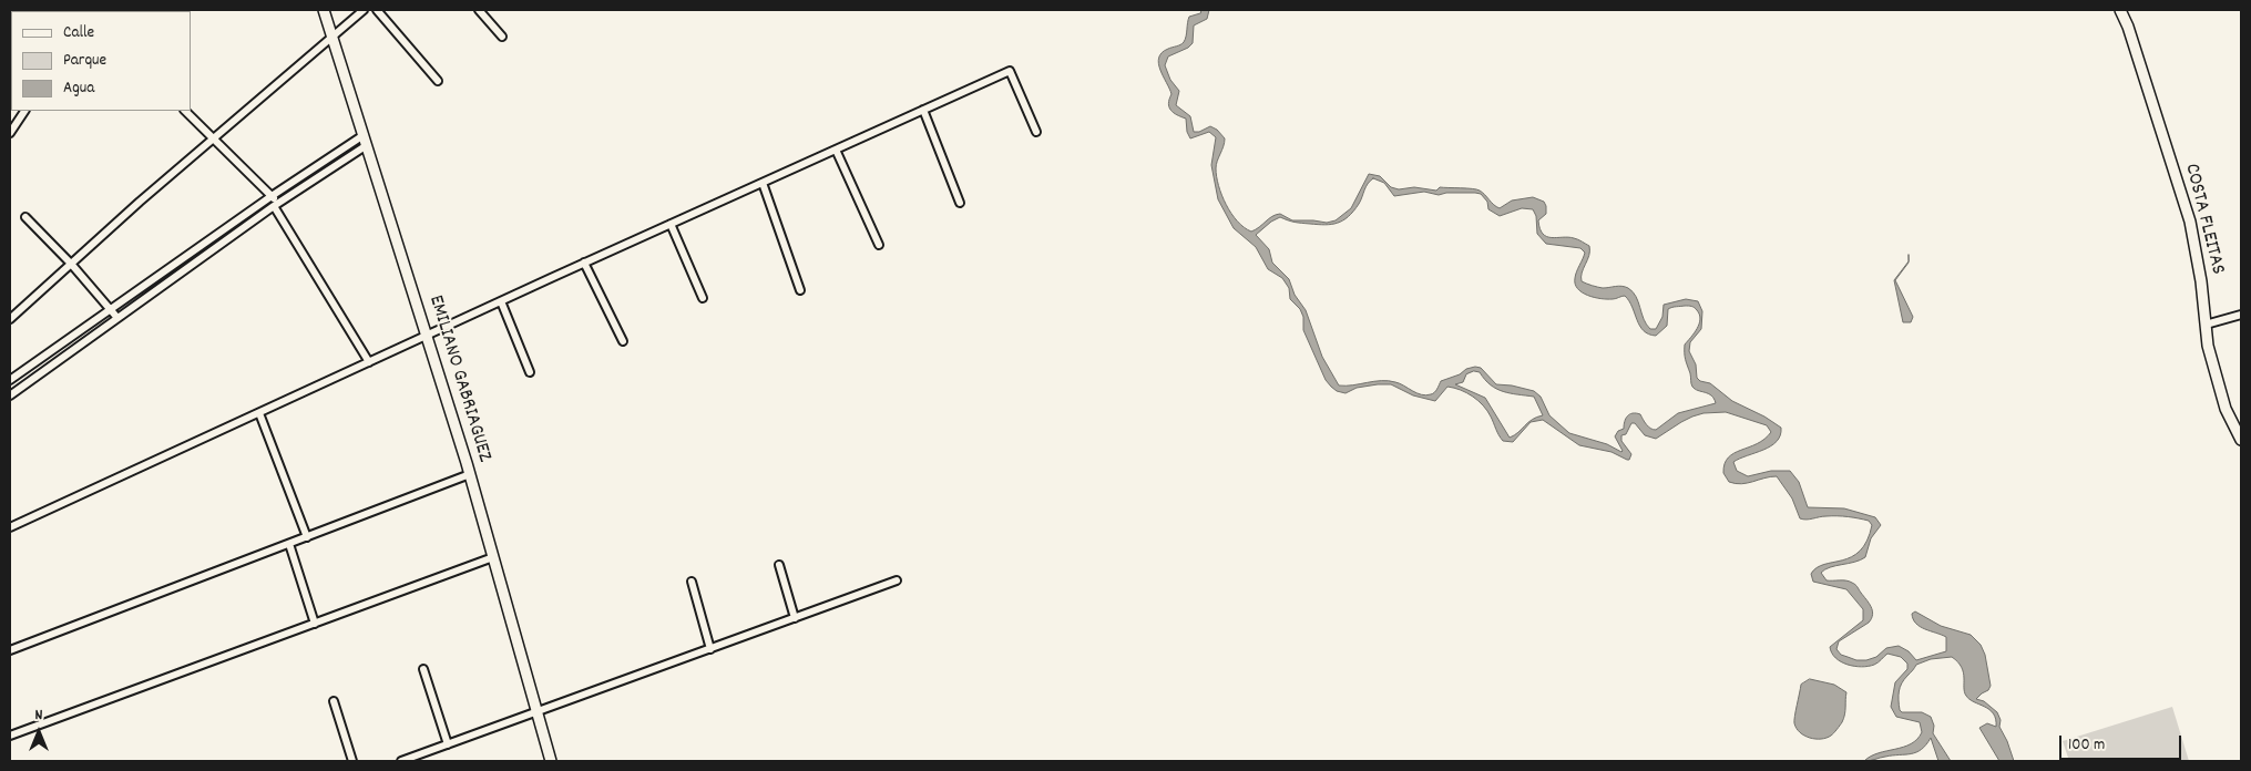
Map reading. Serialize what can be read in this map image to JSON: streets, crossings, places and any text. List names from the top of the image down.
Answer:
{
  "streets": {
    "main road": ["COSTA FLEITAS", "EMILIANO GABRIAGUEZ"]
  },
  "legend": ["Calle", "Parque", "Agua"],
  "scale_bar": "100 m",
  "north": "top"
}
